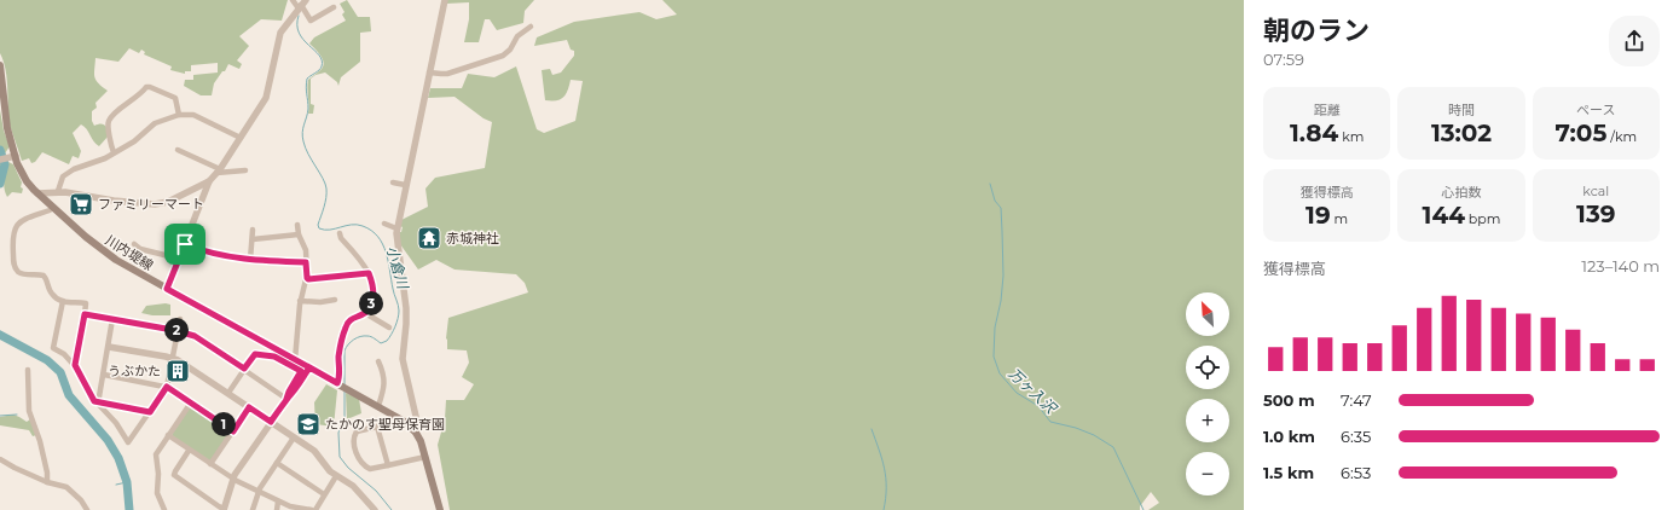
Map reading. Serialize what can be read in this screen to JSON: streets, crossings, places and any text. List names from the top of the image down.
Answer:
{
  "streets": {
    "main road": ["川内堤線"]
  },
  "water": ["小倉川", "万ヶ入沢"],
  "places": {
    "supermarket": ["ファミリーマート"],
    "temple": ["赤城神社"],
    "building": ["うぶかた"],
    "school or university": ["たかのす聖母保育園"]
  },
  "north": "top left",
  "page": {
    "heading": ["朝のラン", "07:59"],
    "stats": [
      ["距離", "1.84 km"],
      ["時間", "13:02"],
      ["ペース", "7:05 /km"],
      ["獲得標高", "19 m"],
      ["心拍数", "144 bpm"],
      ["kcal", "139"]
    ],
    "chart": ["獲得標高", "123–140 m"],
    "pins": ["3", "2", "1"],
    "map_buttons": ["+", "−"],
    "list": [
      {
        "name": "500 m",
        "note": "7:47"
      },
      {
        "name": "1.0 km",
        "note": "6:35"
      },
      {
        "name": "1.5 km",
        "note": "6:53"
      }
    ]
  }
}
